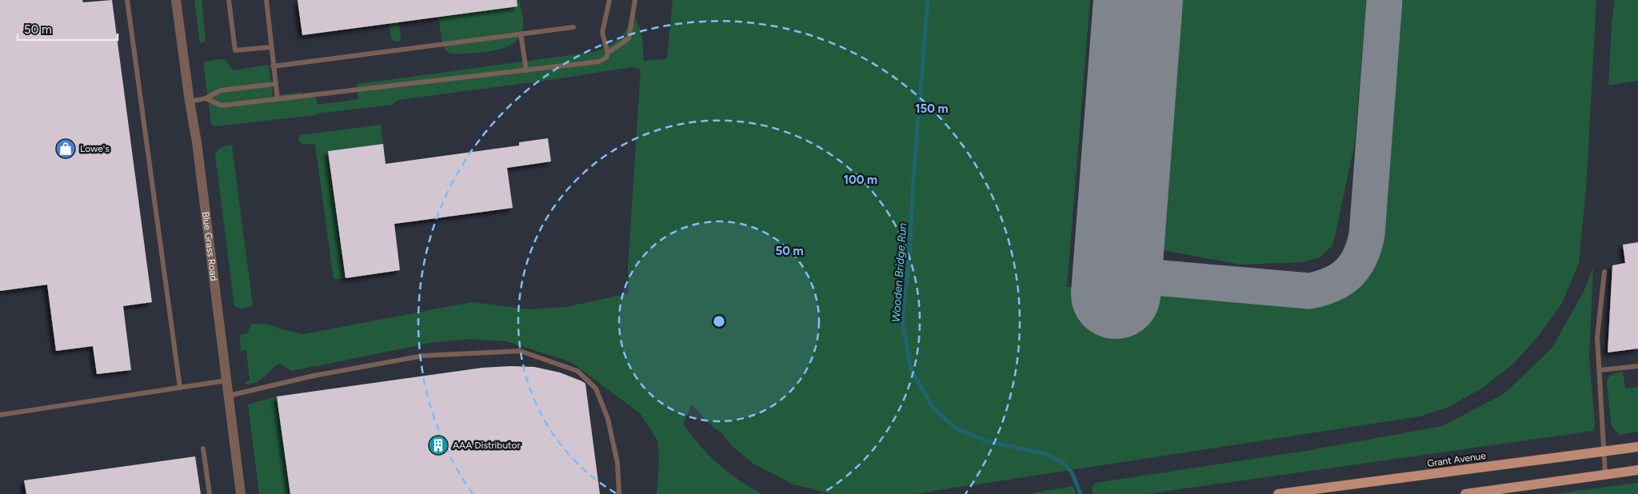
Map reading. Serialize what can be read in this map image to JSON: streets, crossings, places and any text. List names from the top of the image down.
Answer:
{
  "streets": {
    "main road": ["Grant Avenue"],
    "street": ["Blue Grass Road"]
  },
  "water": ["Wooden Bridge Run"],
  "places": {
    "shop": ["Lowe's"],
    "building": ["AAA Distributor"]
  },
  "scale_bar": "50 m",
  "rings": ["150 m", "100 m", "50 m"]
}
